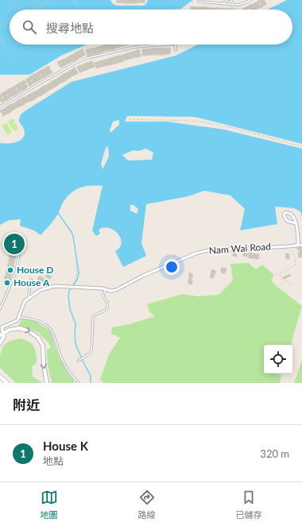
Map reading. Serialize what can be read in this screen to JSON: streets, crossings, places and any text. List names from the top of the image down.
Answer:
{
  "streets": {
    "street": ["Nam Wai Road"]
  },
  "places": ["House D", "House A"],
  "page": {
    "search": "搜尋地點",
    "pins": "1",
    "heading": "附近",
    "list": [
      {
        "mark": "1",
        "name": "House K",
        "note": "地點",
        "value": "320 m"
      }
    ],
    "nav": ["地圖", "路線", "已儲存"]
  }
}
